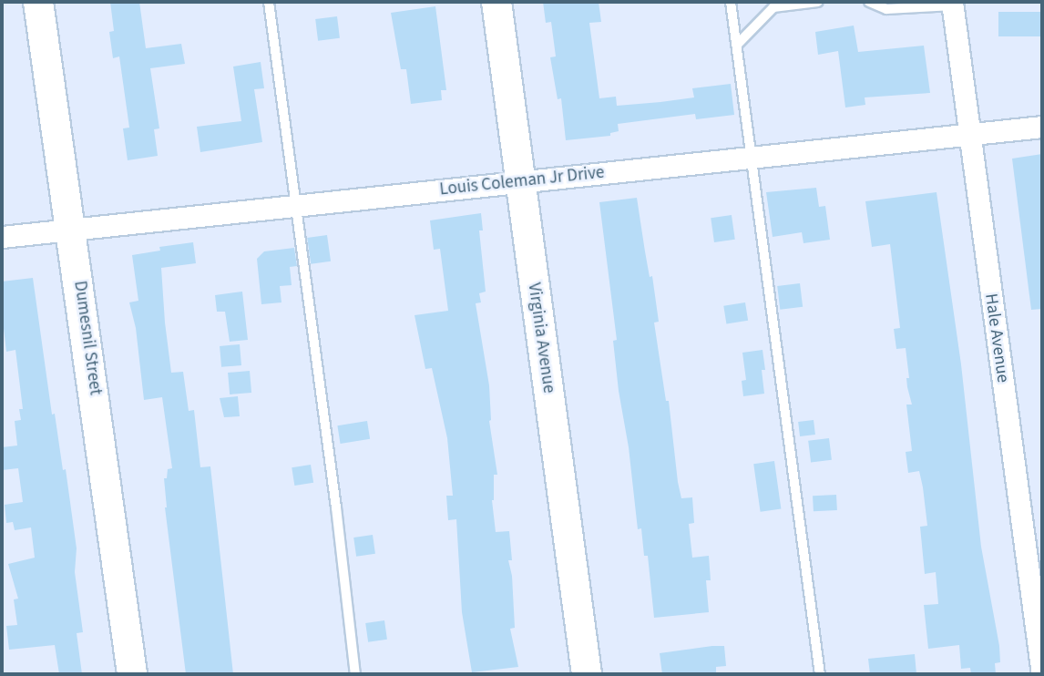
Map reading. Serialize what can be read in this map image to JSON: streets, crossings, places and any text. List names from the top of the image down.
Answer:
{
  "streets": {
    "main road": ["Dumesnil Street", "Virginia Avenue"],
    "street": ["Louis Coleman Jr Drive", "Hale Avenue"]
  },
  "crossings": [
    ["Louis Coleman Jr Drive", "Dumesnil Street"],
    ["Louis Coleman Jr Drive", "Virginia Avenue"],
    ["Louis Coleman Jr Drive", "Hale Avenue"]
  ]
}
